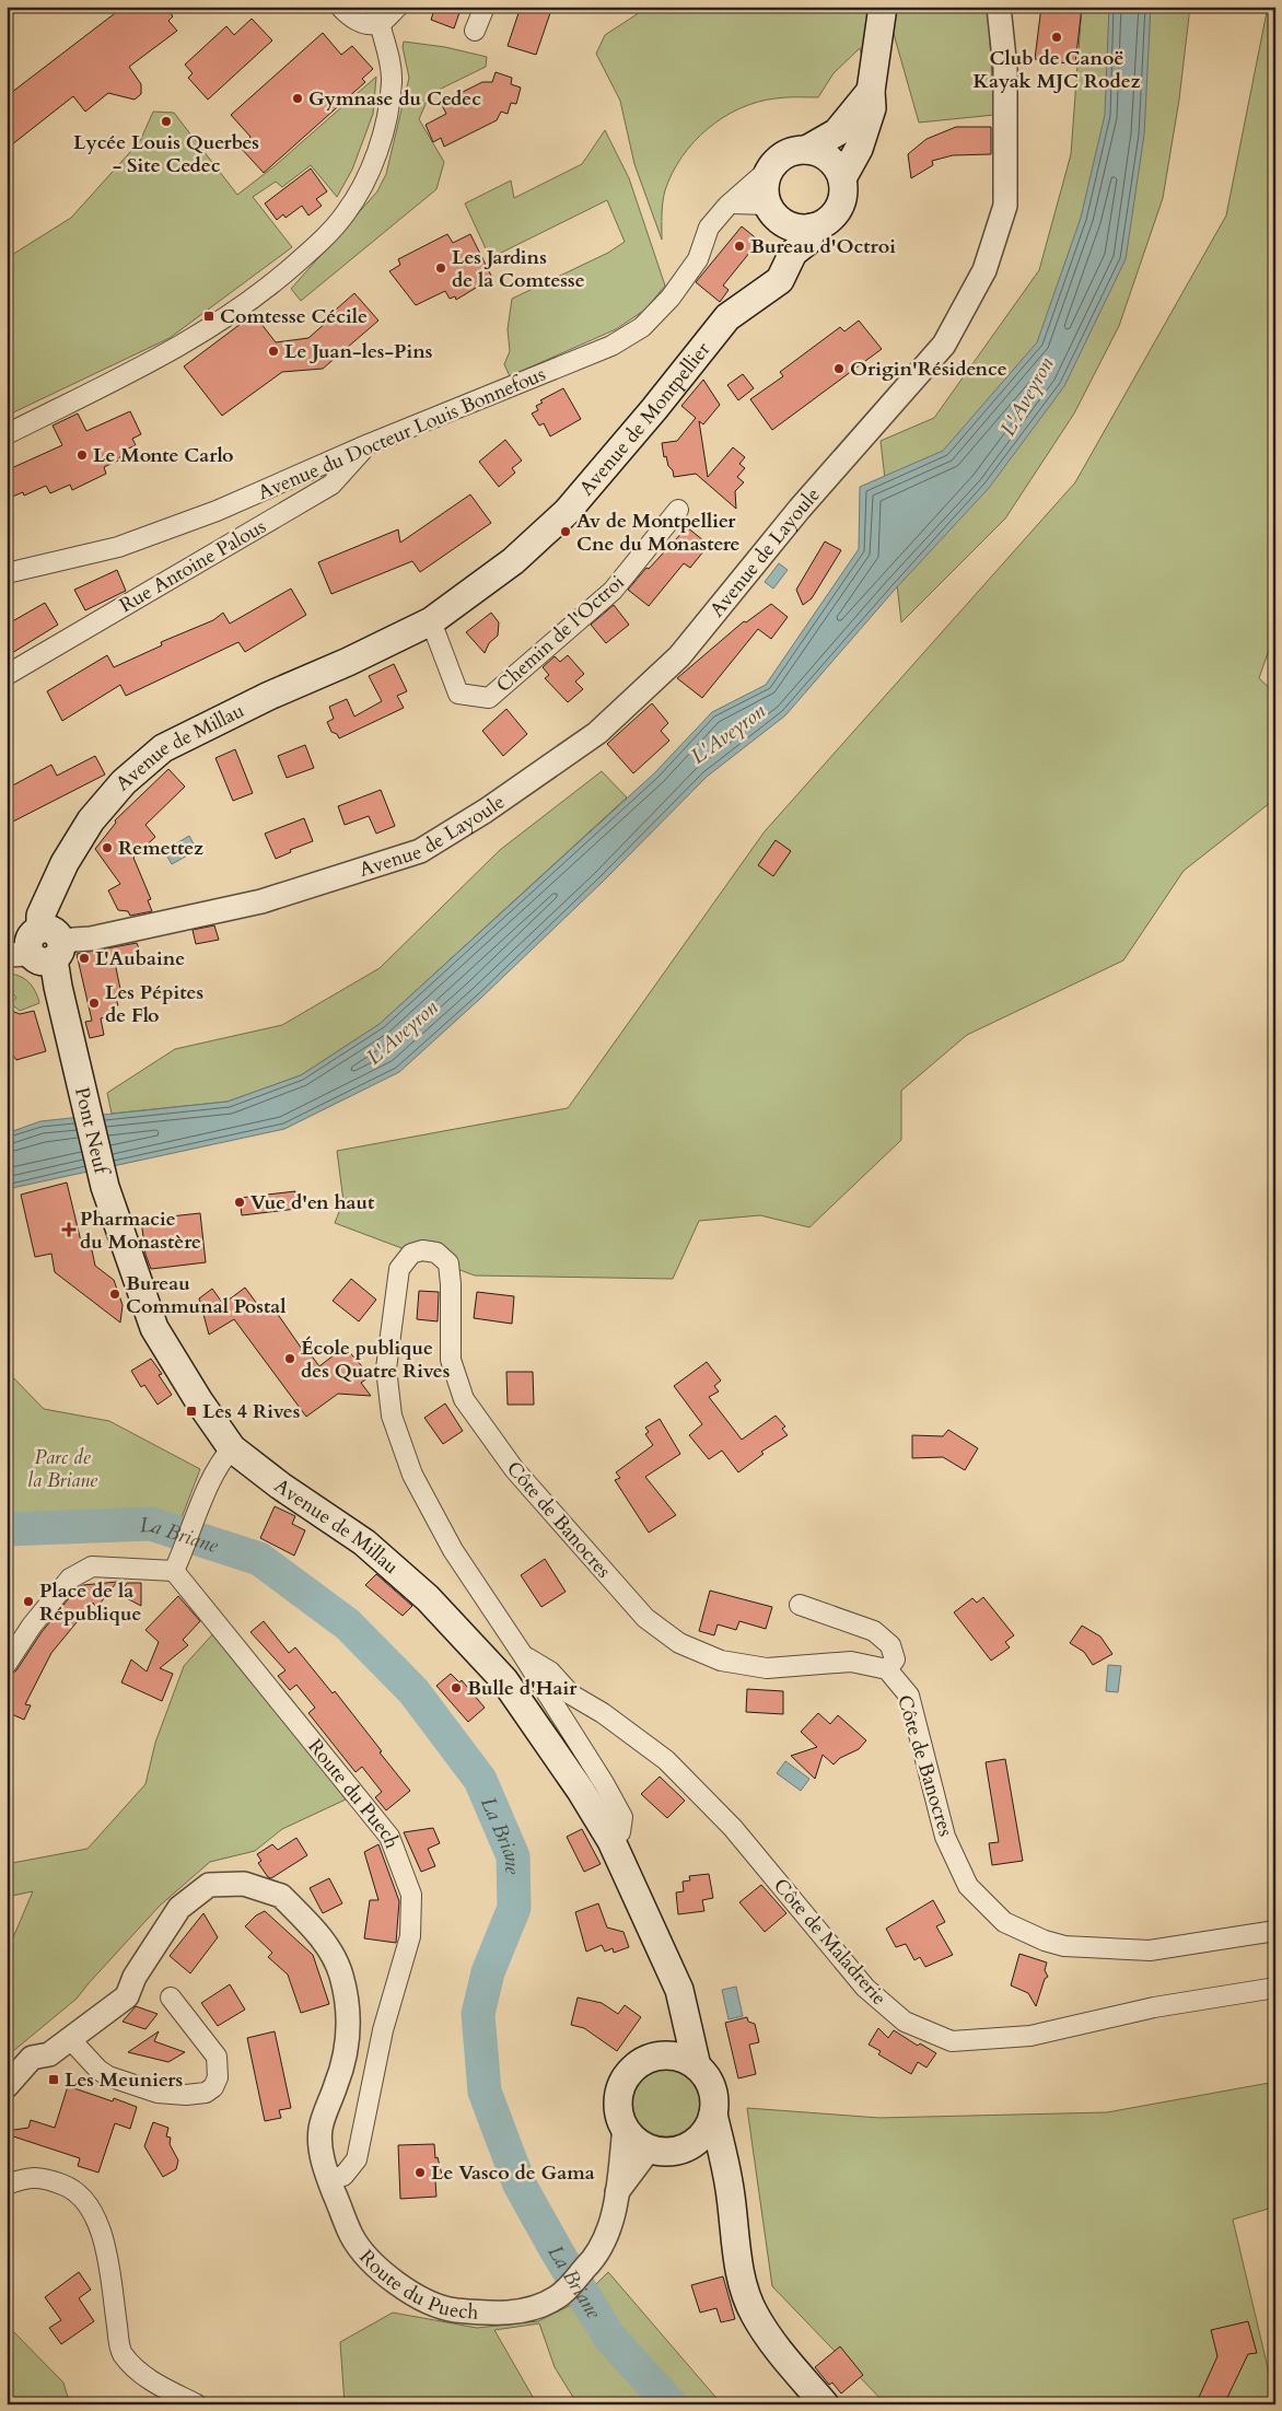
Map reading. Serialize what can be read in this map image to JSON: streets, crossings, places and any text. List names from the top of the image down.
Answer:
{
  "streets": {
    "main road": ["Avenue de Montpellier", "Avenue de Millau", "Pont Neuf"],
    "street": [
      "Avenue du Docteur Louis Bonnefous",
      "Avenue de Layoule",
      "Rue Antoine Palous",
      "Chemin de l'Octroi",
      "Côte de Banocres",
      "Route du Puech",
      "Côte de Maladrerie"
    ]
  },
  "crossings": [
    ["Avenue de Montpellier", "Avenue du Docteur Louis Bonnefous"],
    ["Avenue de Montpellier", "Chemin de l'Octroi"],
    ["Avenue de Montpellier", "Avenue de Millau"],
    ["Avenue du Docteur Louis Bonnefous", "Rue Antoine Palous"],
    ["Avenue de Layoule", "Avenue de Millau"],
    ["Avenue de Millau", "Pont Neuf"],
    ["Côte de Banocres", "Côte de Maladrerie"]
  ],
  "water": ["L'Aveyron", "La Briane"],
  "parks": ["Parc de la Briane"],
  "places": {
    "other": [
      "Club de Canoë Kayak MJC Rodez",
      "Gymnase du Cedec",
      "Lycée Louis Querbes - Site Cedec",
      "Bureau d'Octroi",
      "Les Jardins de la Comtesse",
      "Le Juan-les-Pins",
      "Origin'Résidence",
      "Le Monte Carlo",
      "Av de Montpellier Cne du Monastere",
      "Remettez",
      "L'Aubaine",
      "Les Pépites de Flo",
      "Vue d'en haut",
      "Bureau Communal Postal",
      "École publique des Quatre Rives",
      "Place de la République",
      "Bulle d'Hair",
      "Le Vasco de Gama"
    ],
    "transit": ["Comtesse Cécile", "Les 4 Rives", "Les Meuniers"],
    "health": ["Pharmacie du Monastère"]
  }
}
